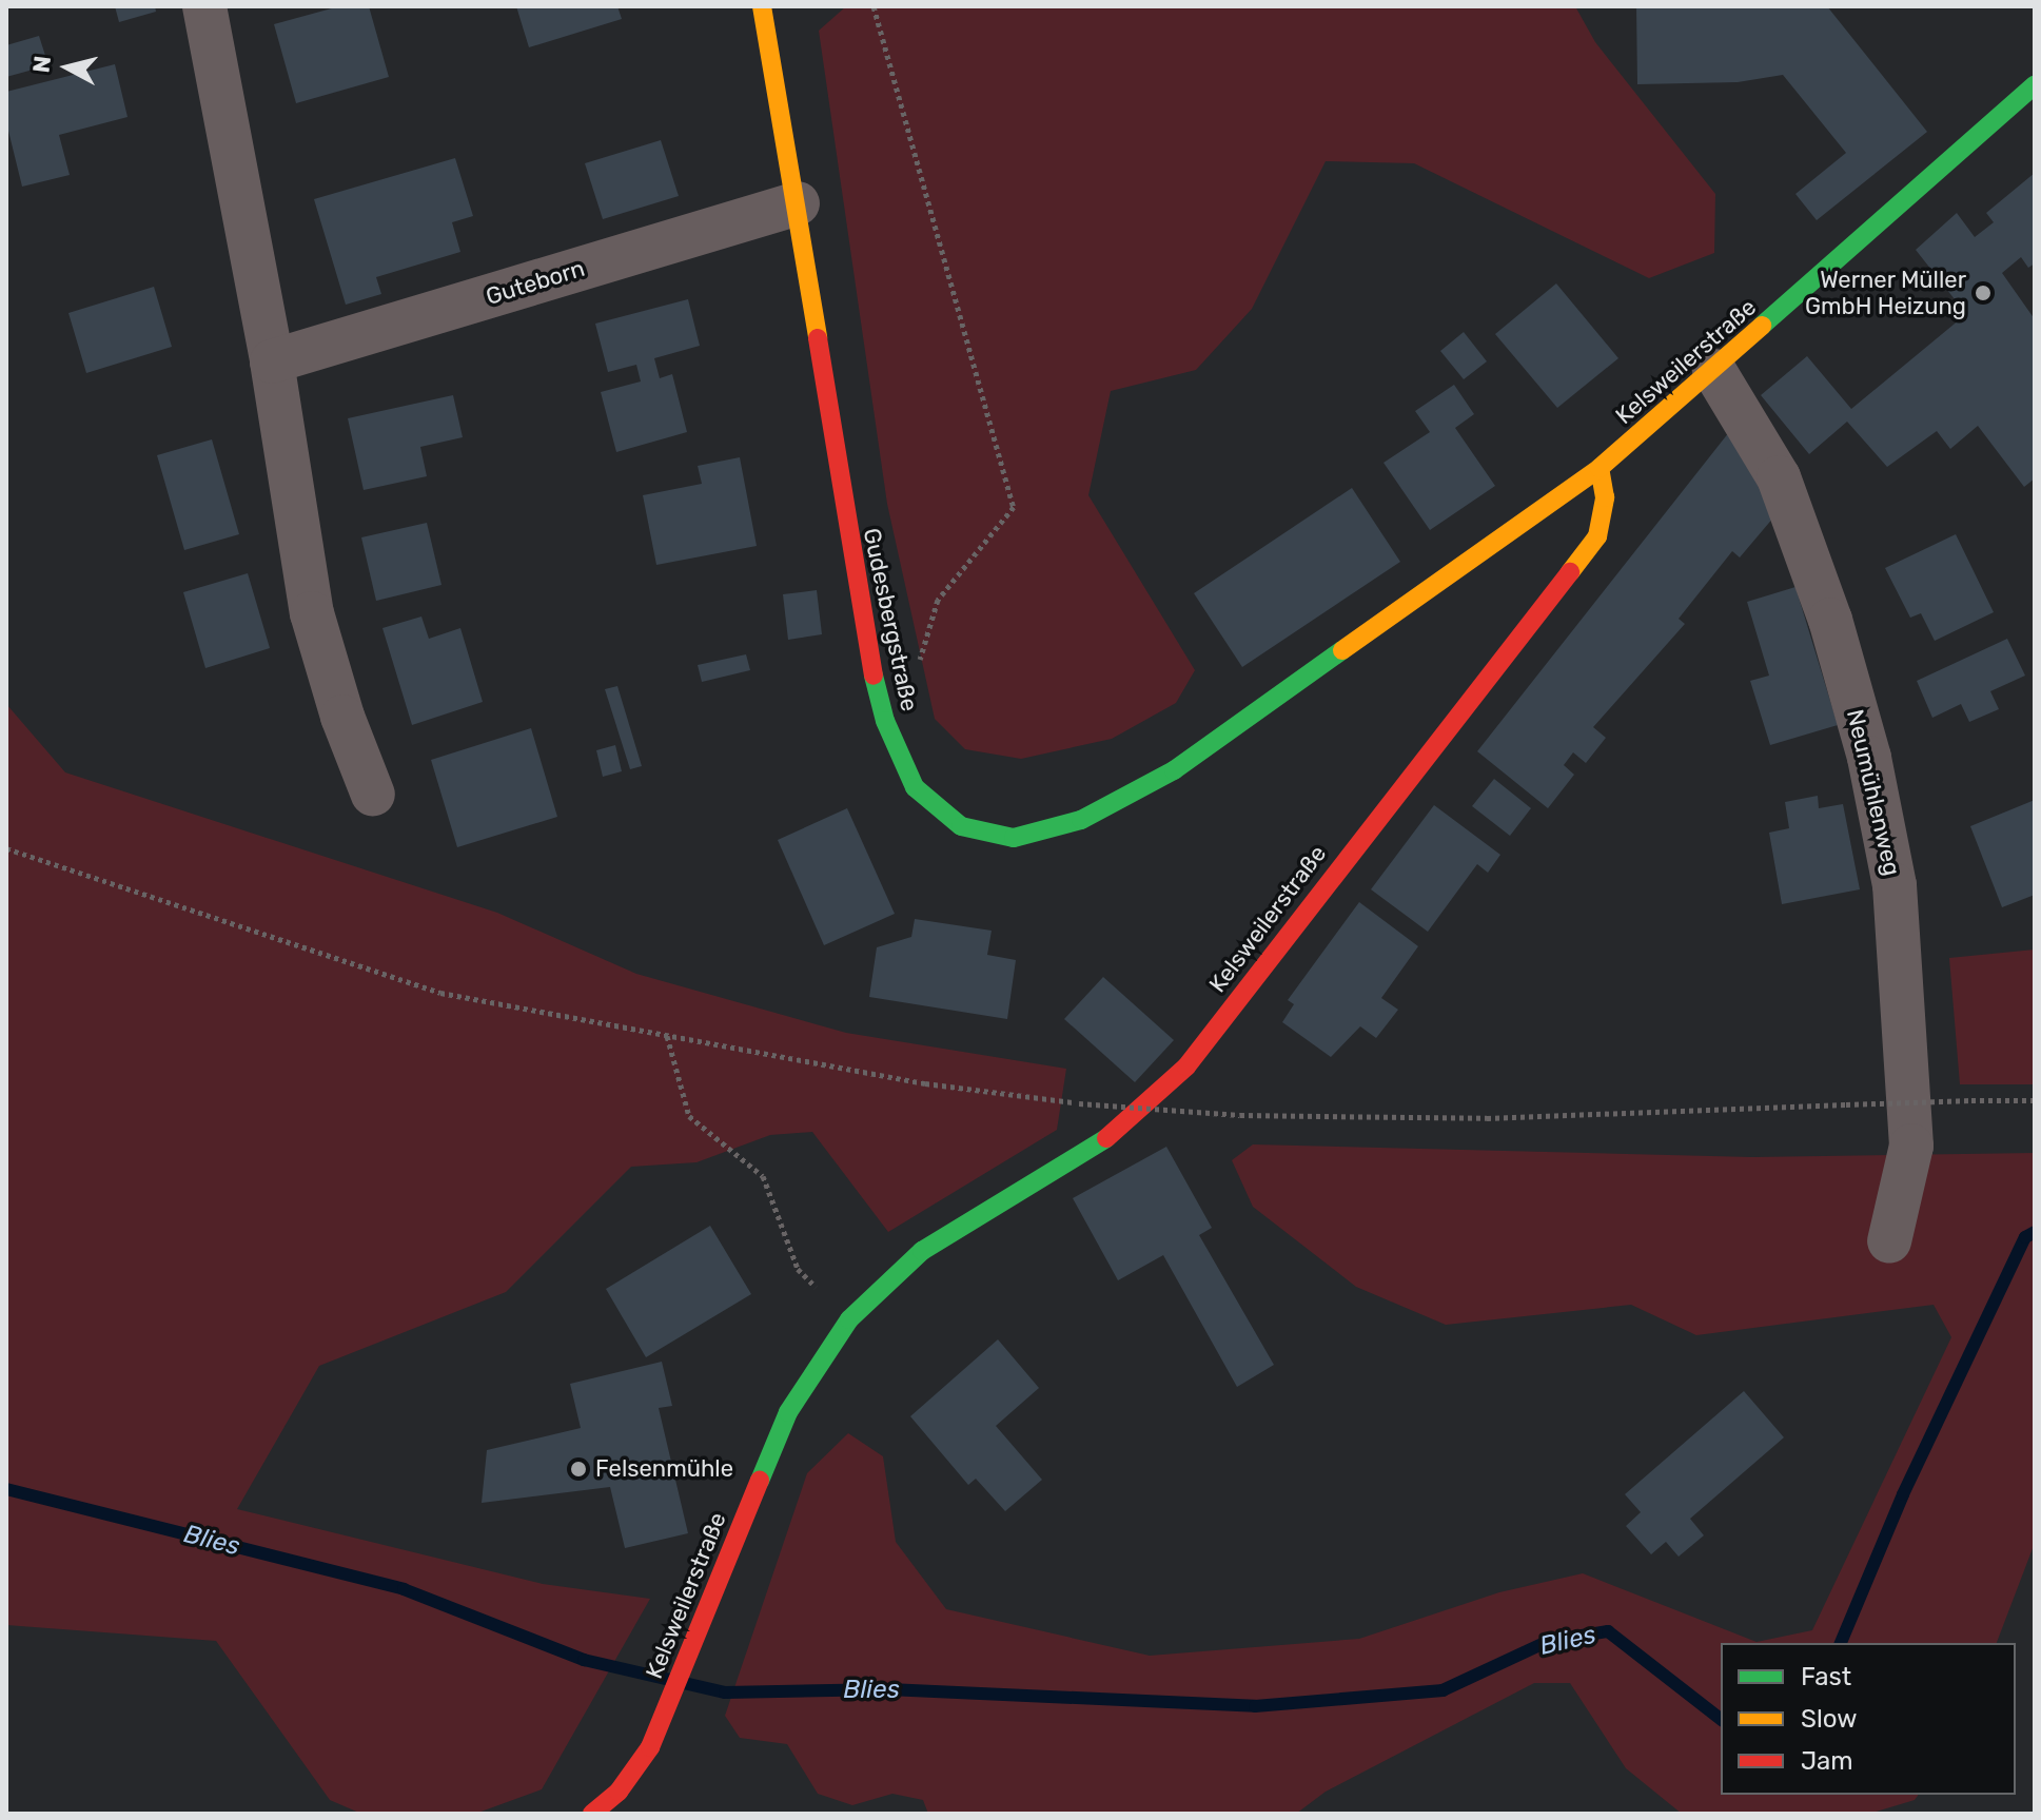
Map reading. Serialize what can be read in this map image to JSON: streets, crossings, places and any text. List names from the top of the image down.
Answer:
{
  "streets": {
    "main road": ["Kelsweilerstraße", "Gudesbergstraße"],
    "street": ["Guteborn", "Neumühlenweg"]
  },
  "crossings": [
    ["Guteborn", "Gudesbergstraße"],
    ["Kelsweilerstraße", "Gudesbergstraße"],
    ["Kelsweilerstraße", "Neumühlenweg"]
  ],
  "water": ["Blies"],
  "places": ["Werner Müller GmbH Heizung", "Felsenmühle"],
  "legend": ["Fast", "Slow", "Jam"],
  "north": "left"
}
